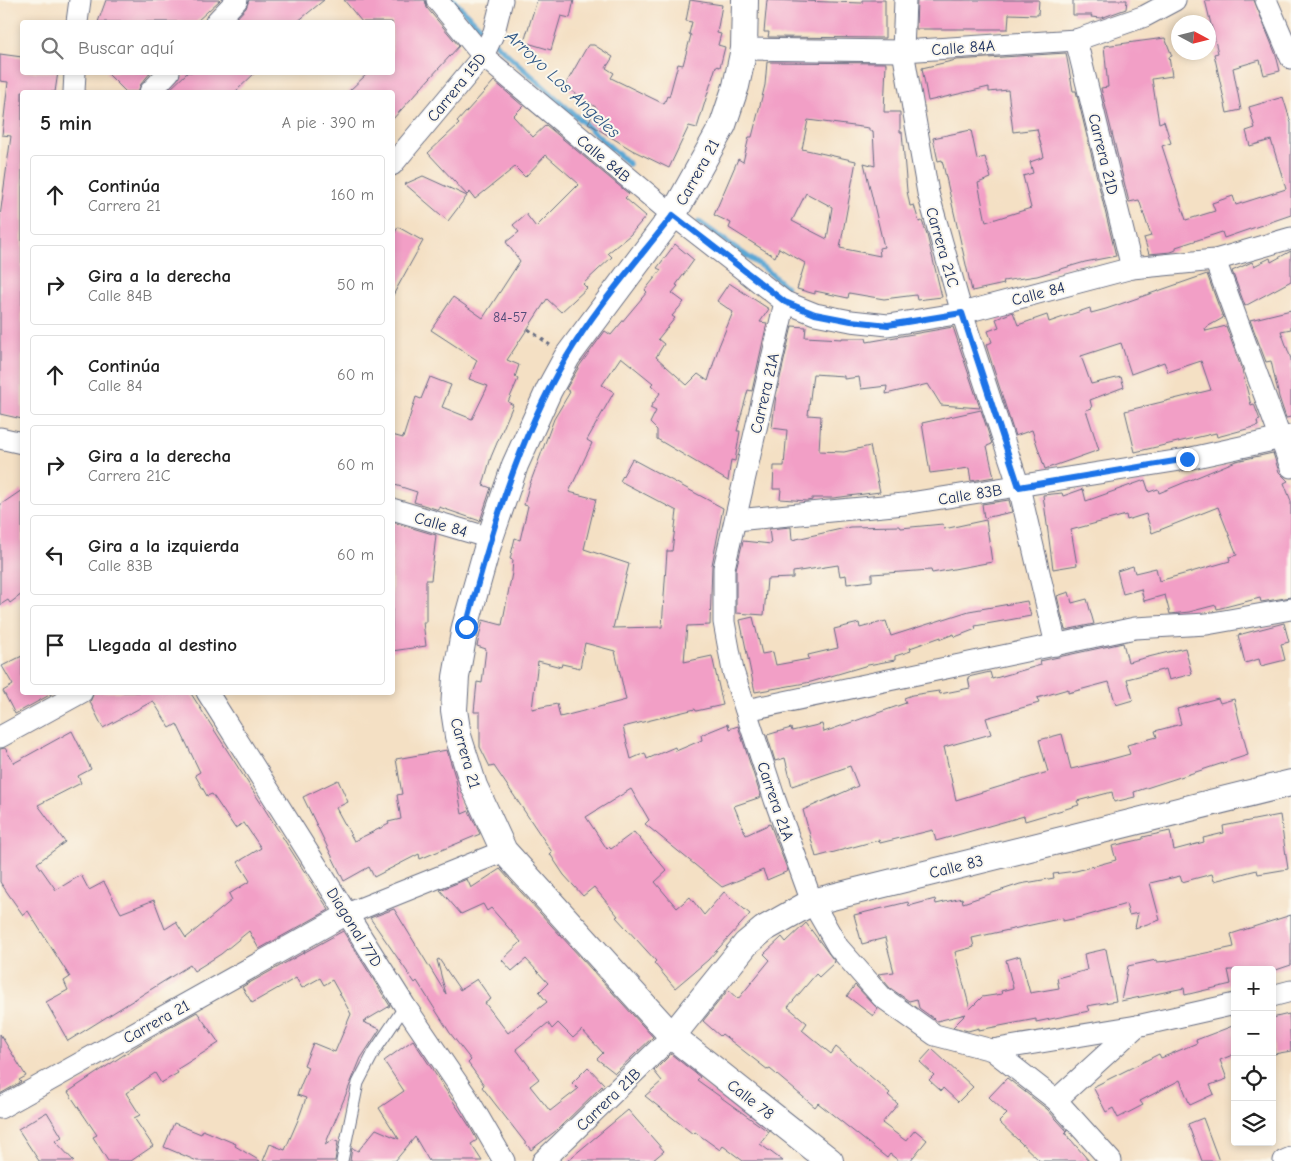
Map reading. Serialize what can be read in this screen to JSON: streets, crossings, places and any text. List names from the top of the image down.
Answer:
{
  "streets": {
    "street": [
      "Calle 84A",
      "Carrera 15D",
      "Carrera 21D",
      "Calle 84B",
      "Carrera 21",
      "Carrera 21C",
      "Calle 84",
      "Carrera 21A",
      "Calle 83B",
      "Calle 83",
      "Diagonal 77D",
      "Carrera 21B",
      "Calle 78"
    ]
  },
  "crossings": [
    ["Calle 84A", "Carrera 21D"],
    ["Calle 84A", "Carrera 21"],
    ["Calle 84A", "Carrera 21C"],
    ["Carrera 15D", "Calle 84B"],
    ["Carrera 21D", "Calle 84"],
    ["Calle 84B", "Carrera 21"],
    ["Calle 84B", "Calle 84"],
    ["Calle 84B", "Carrera 21A"],
    ["Carrera 21", "Calle 84"],
    ["Carrera 21", "Calle 83"],
    ["Carrera 21", "Diagonal 77D"],
    ["Carrera 21", "Carrera 21B"],
    ["Carrera 21", "Calle 78"],
    ["Carrera 21C", "Calle 84"],
    ["Carrera 21C", "Calle 83B"],
    ["Calle 84", "Carrera 21A"],
    ["Carrera 21A", "Calle 83B"],
    ["Carrera 21A", "Calle 83"],
    ["Calle 83", "Carrera 21B"],
    ["Calle 83", "Calle 78"],
    ["Carrera 21B", "Calle 78"]
  ],
  "water": ["Arroyo Los Angeles"],
  "house_numbers": ["84-57"],
  "north": "right",
  "page": {
    "search": "Buscar aquí",
    "heading": ["5 min", "A pie · 390 m"],
    "list": [
      ["Continúa", "Carrera 21", "160 m"],
      ["Gira a la derecha", "Calle 84B", "50 m"],
      ["Continúa", "Calle 84", "60 m"],
      ["Gira a la derecha", "Carrera 21C", "60 m"],
      ["Gira a la izquierda", "Calle 83B", "60 m"],
      "Llegada al destino"
    ],
    "map_buttons": ["+", "−"]
  }
}
